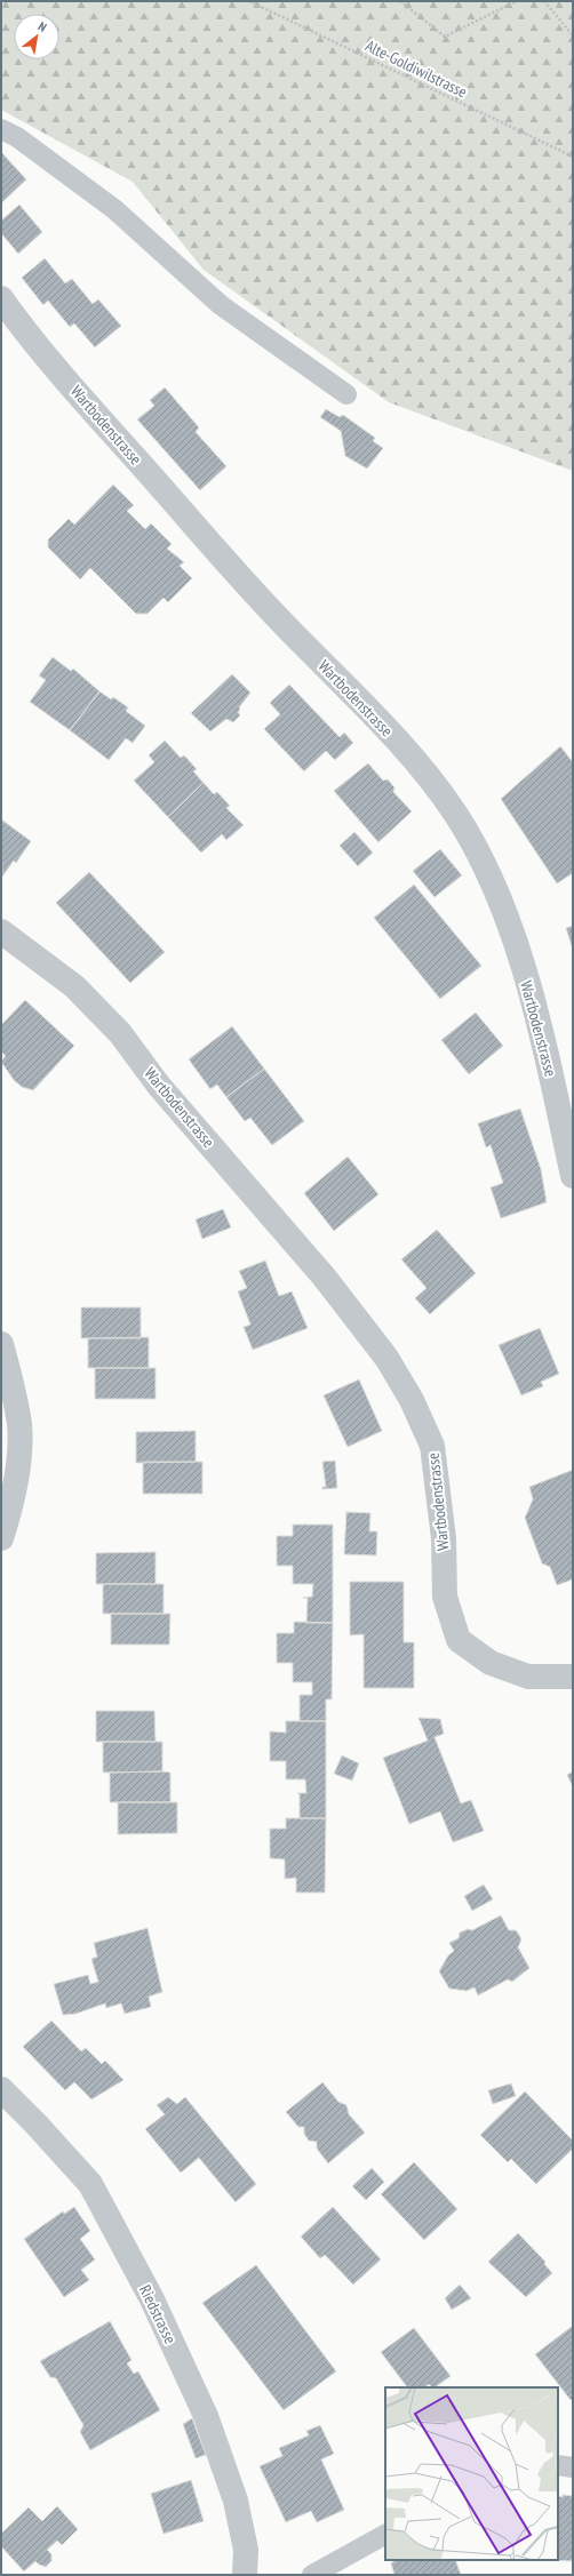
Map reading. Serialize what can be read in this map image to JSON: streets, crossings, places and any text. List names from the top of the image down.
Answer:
{
  "streets": {
    "street": ["Wartbodenstrasse", "Riedstrasse"],
    "path": ["Alte-Goldiwilstrasse"]
  },
  "north": "top right"
}
